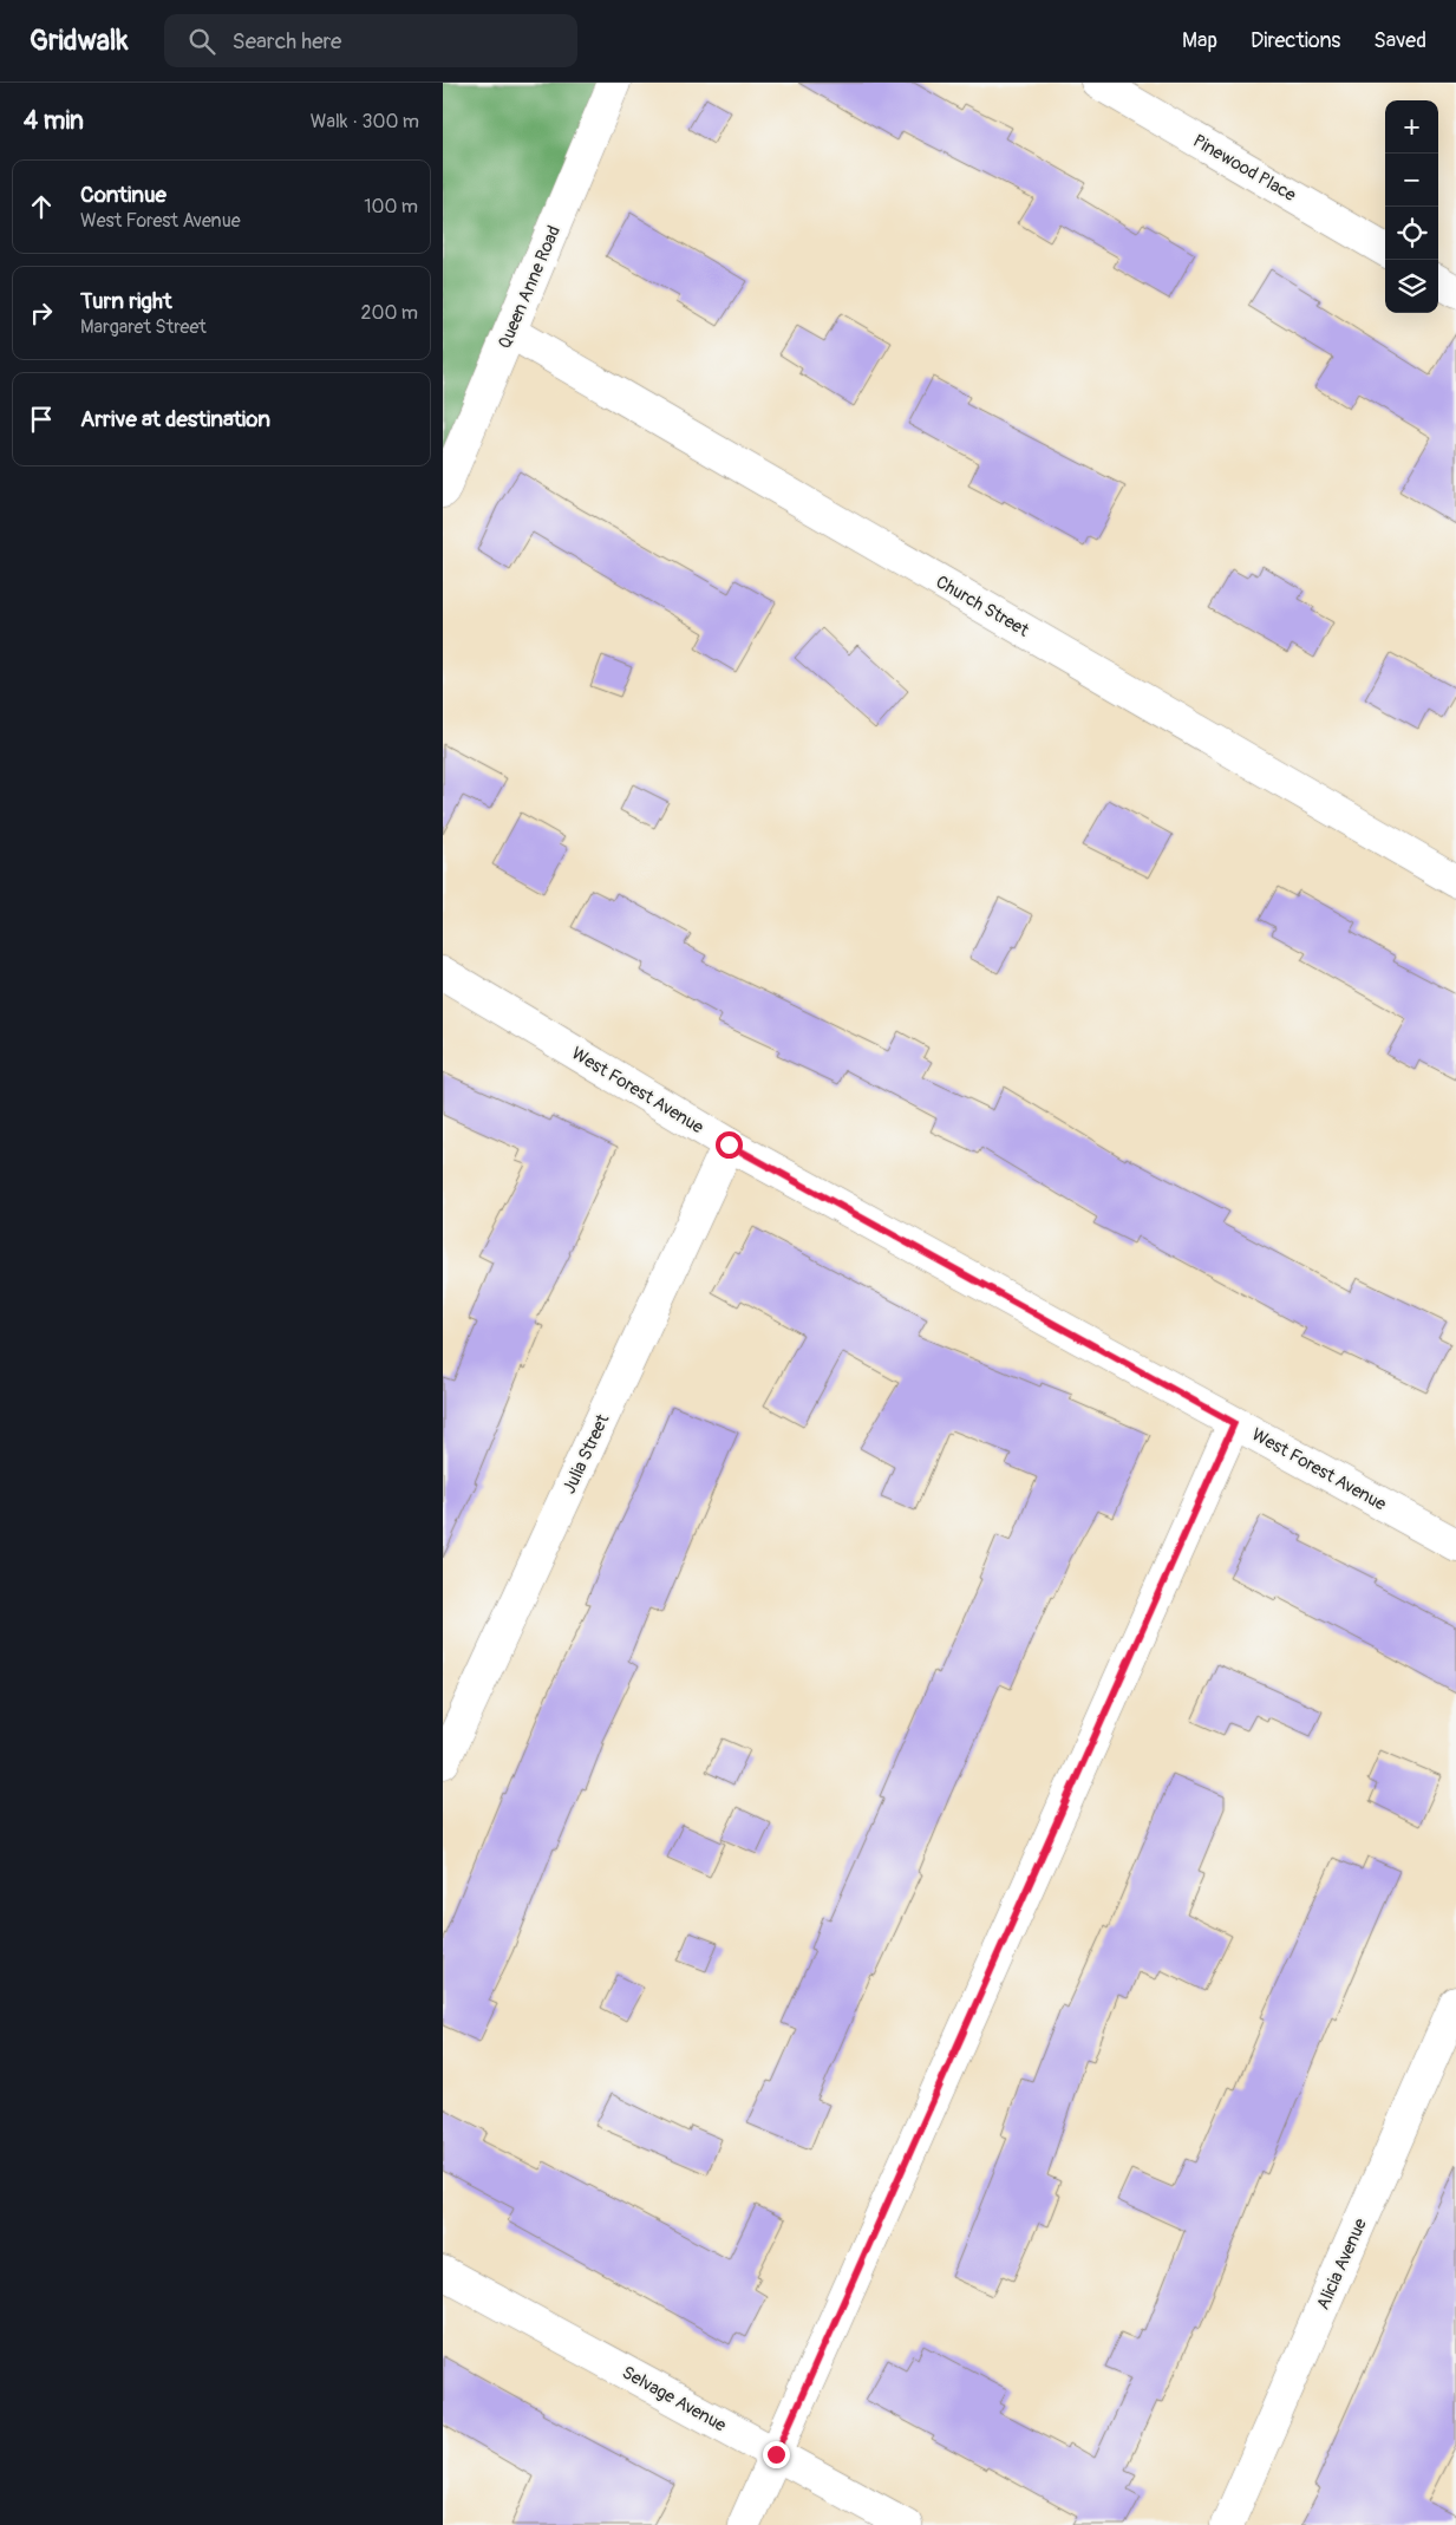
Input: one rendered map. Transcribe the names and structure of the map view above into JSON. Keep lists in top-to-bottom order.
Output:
{
  "streets": {
    "street": [
      "Pinewood Place",
      "Queen Anne Road",
      "Church Street",
      "West Forest Avenue",
      "Julia Street",
      "Alicia Avenue",
      "Selvage Avenue"
    ]
  },
  "crossings": [
    ["Queen Anne Road", "Church Street"],
    ["West Forest Avenue", "Julia Street"]
  ],
  "page": {
    "header": "Gridwalk",
    "search": "Search here",
    "nav": ["Map", "Directions", "Saved"],
    "heading": ["4 min", "Walk · 300 m"],
    "map_buttons": ["+", "−"],
    "list": [
      ["Continue", "West Forest Avenue", "100 m"],
      ["Turn right", "Margaret Street", "200 m"],
      "Arrive at destination"
    ]
  }
}
